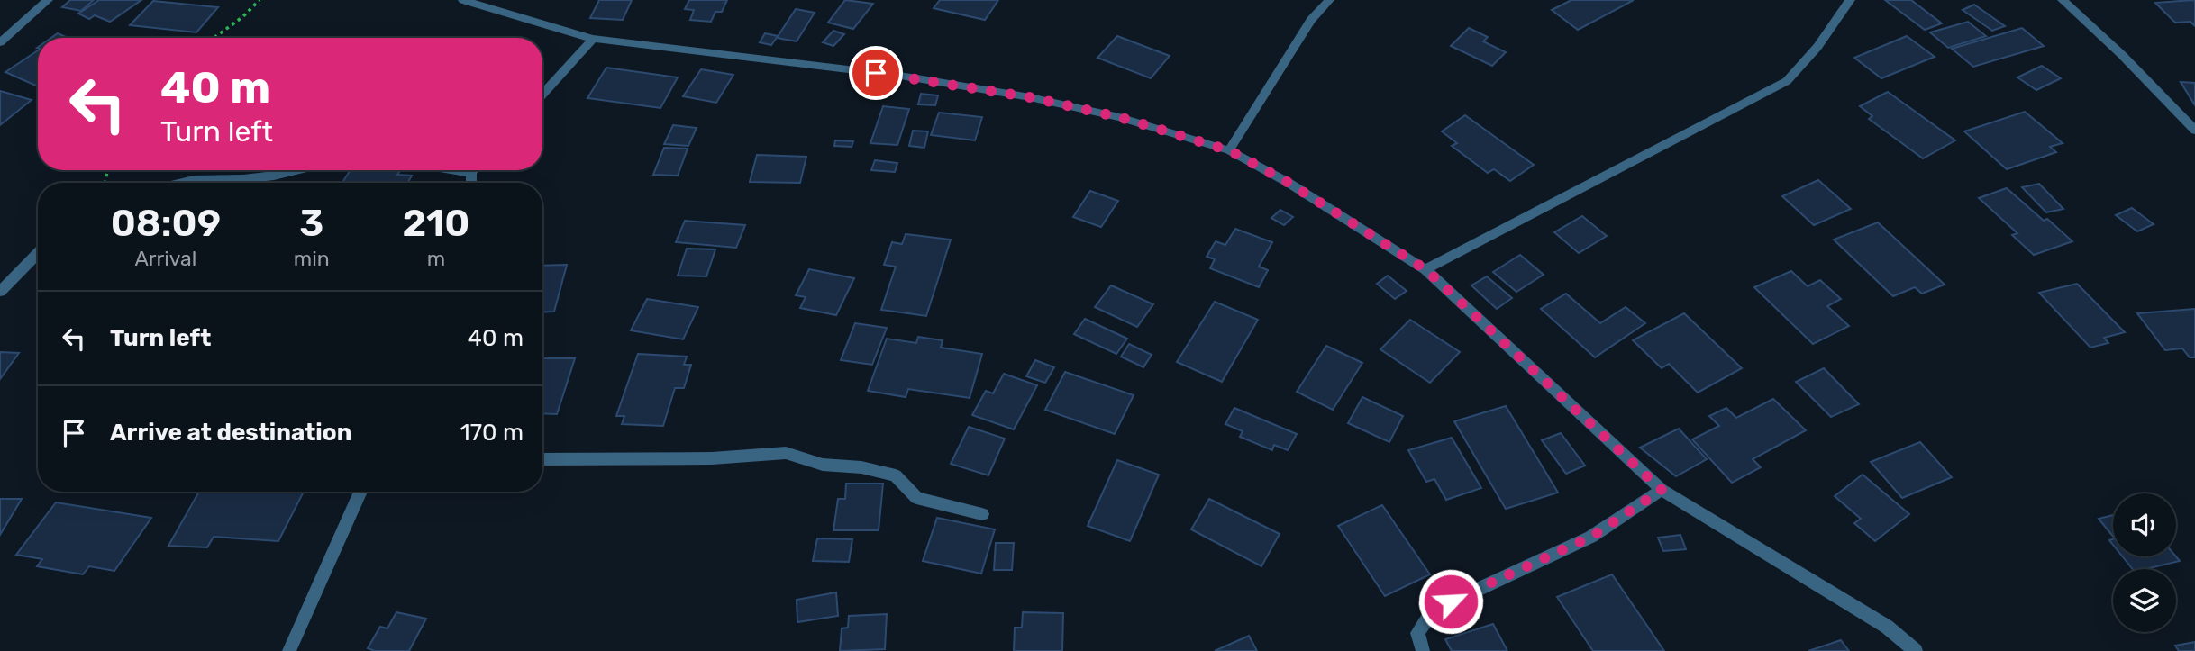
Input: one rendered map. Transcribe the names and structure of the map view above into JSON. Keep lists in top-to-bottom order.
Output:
{
  "page": {
    "turn": ["40 m", "Turn left"],
    "eta": [
      "08:09",
      "Arrival",
      "3",
      "min",
      "210",
      "m"
    ],
    "list": [
      {
        "name": "Turn left",
        "value": "40 m"
      },
      {
        "name": "Arrive at destination",
        "value": "170 m"
      }
    ]
  }
}
